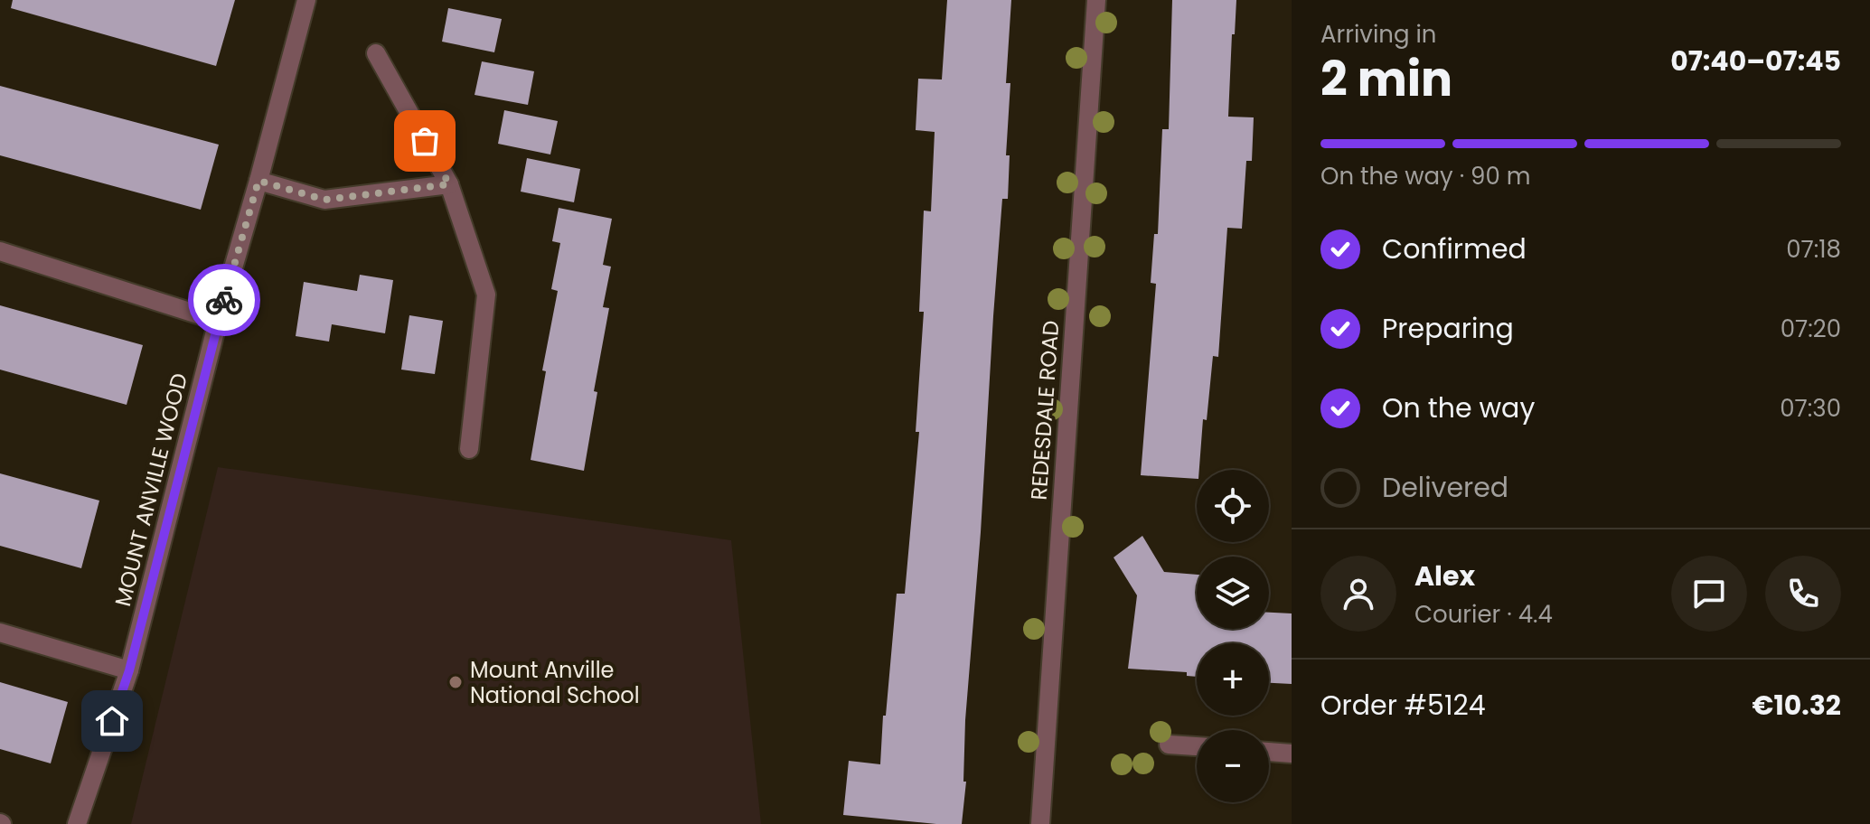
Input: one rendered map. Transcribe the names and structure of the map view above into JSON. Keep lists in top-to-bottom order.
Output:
{
  "streets": {
    "street": ["REDESDALE ROAD", "MOUNT ANVILLE WOOD"]
  },
  "places": ["Mount Anville National School"],
  "page": {
    "heading": ["2 min", "Arriving in", "07:40–07:45"],
    "panel": [
      "Alex",
      "Courier · 4.4",
      "Order #5124",
      "€10.32"
    ],
    "bar": "On the way · 90 m",
    "list": [
      ["Confirmed", "07:18"],
      ["Preparing", "07:20"],
      ["On the way", "07:30"],
      "Delivered"
    ],
    "map_buttons": ["+", "−"]
  }
}
